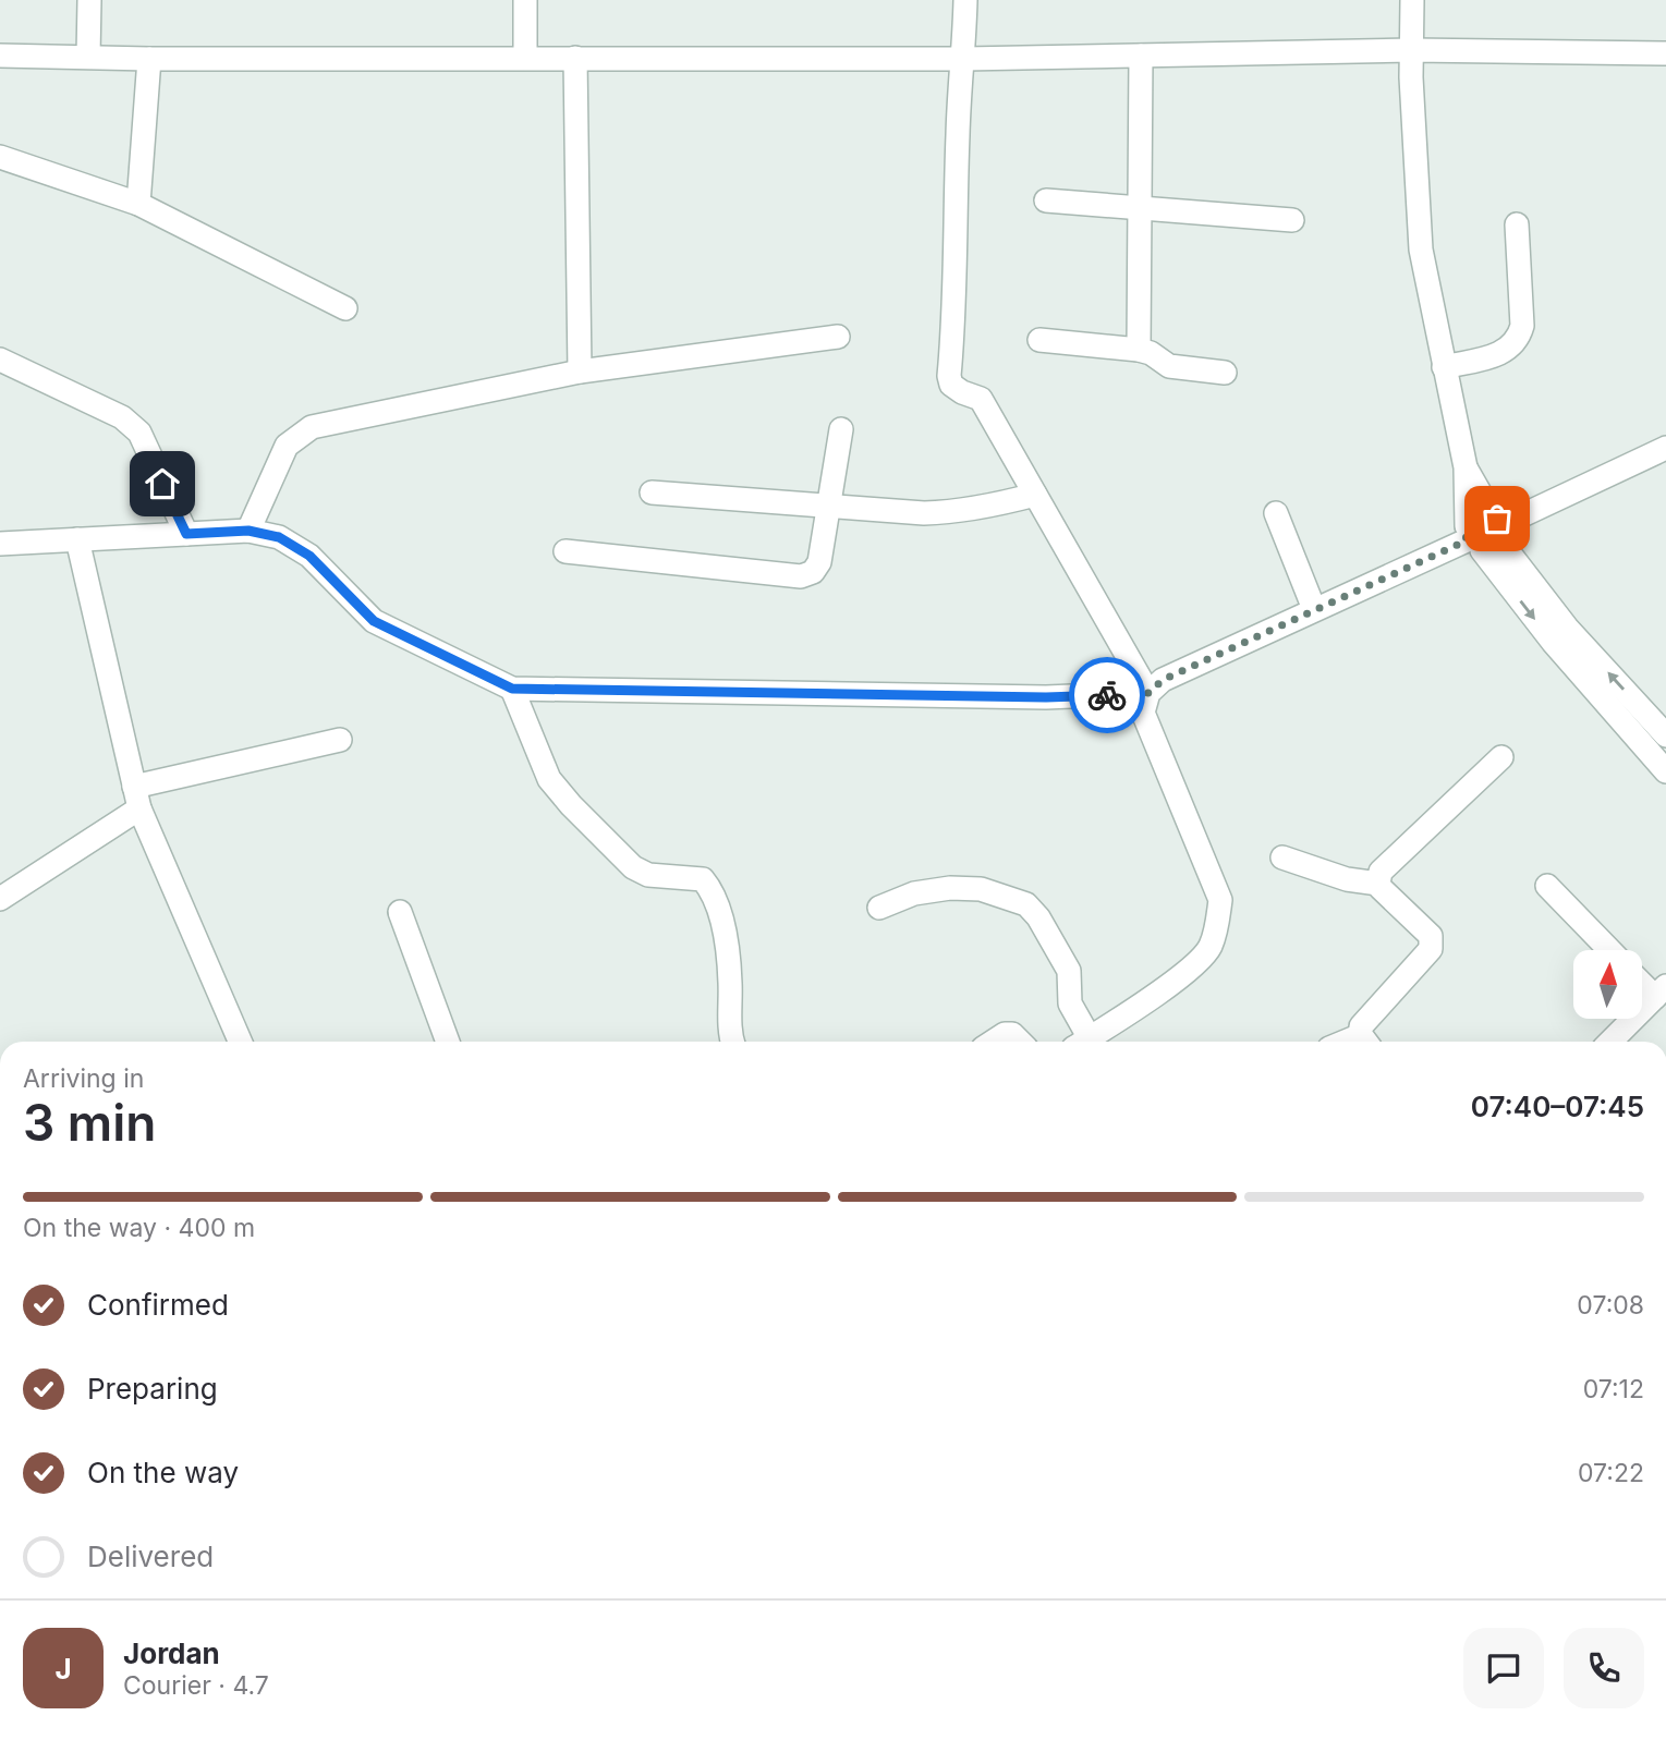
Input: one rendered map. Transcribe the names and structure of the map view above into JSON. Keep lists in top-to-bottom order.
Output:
{
  "north": "top",
  "page": {
    "heading": ["3 min", "Arriving in", "07:40–07:45"],
    "panel": ["Jordan", "Courier · 4.7"],
    "bar": "On the way · 400 m",
    "list": [
      ["Confirmed", "07:08"],
      ["Preparing", "07:12"],
      ["On the way", "07:22"],
      "Delivered"
    ],
    "round": "J"
  }
}
